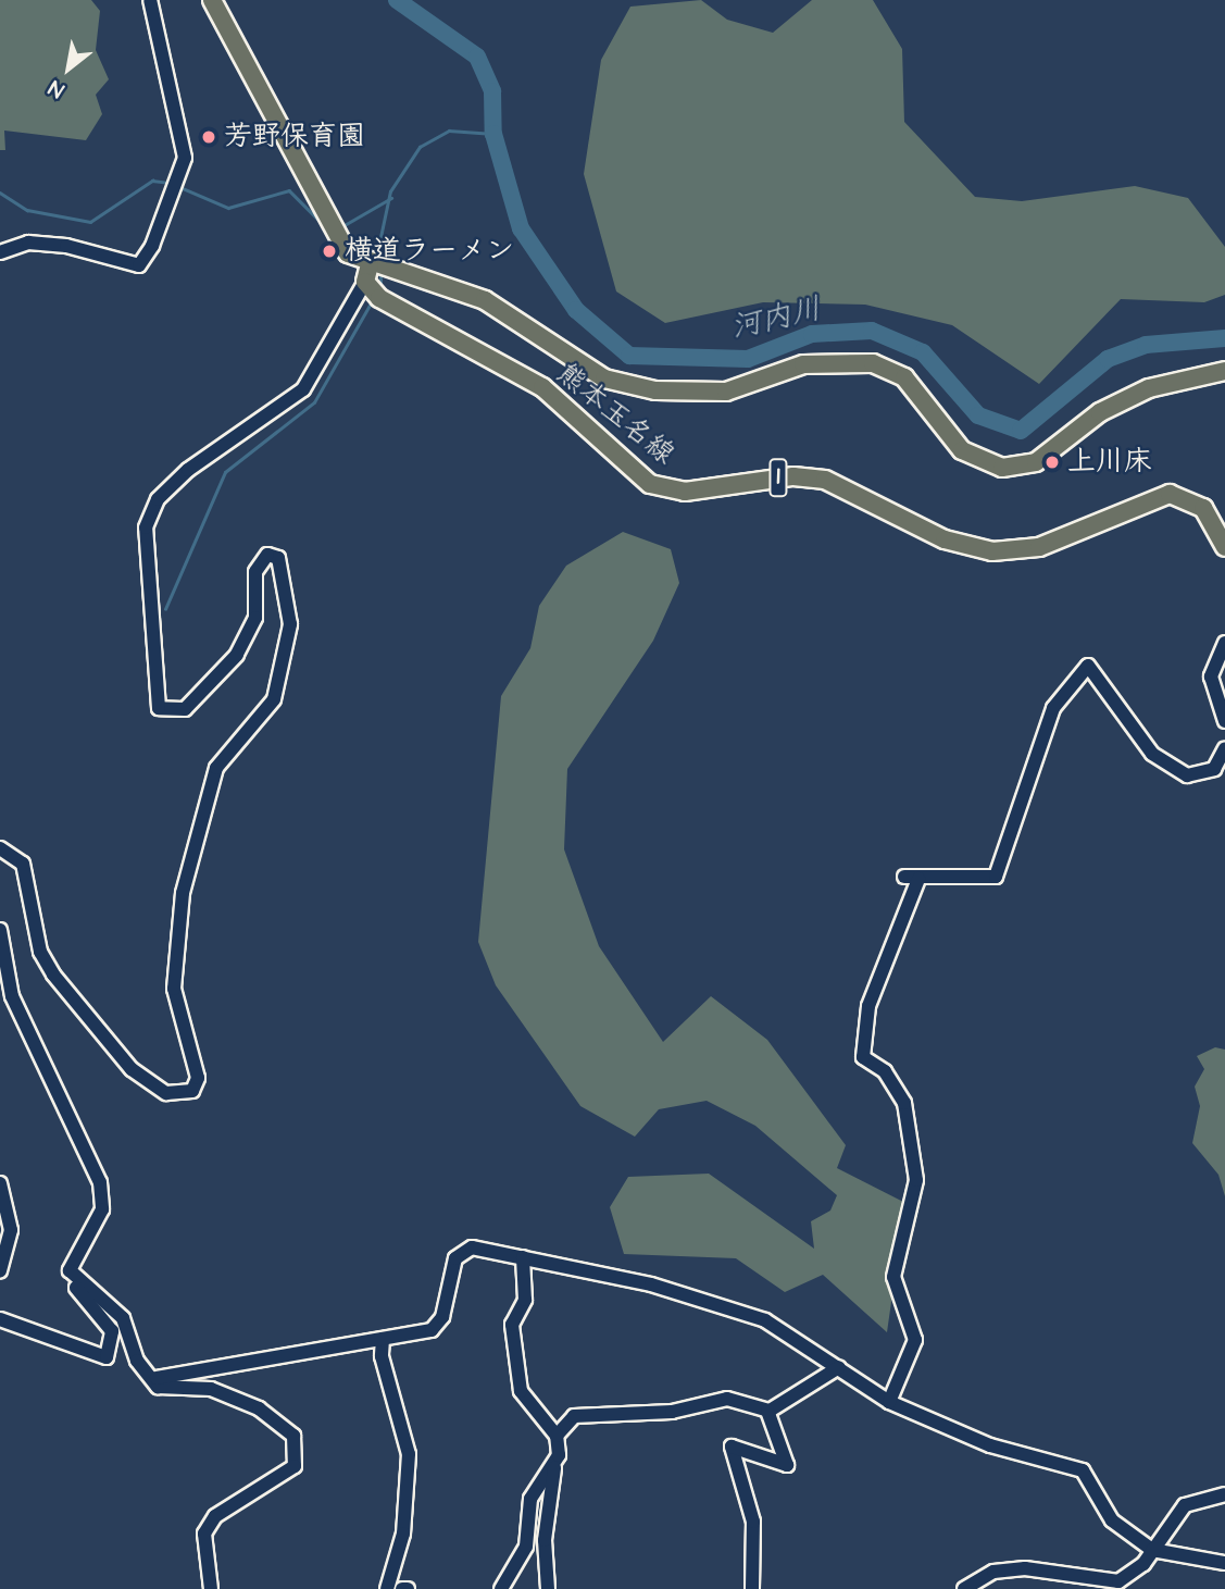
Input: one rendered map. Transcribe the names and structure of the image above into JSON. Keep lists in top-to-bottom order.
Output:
{
  "streets": {
    "main road": ["熊本玉名線", "1"]
  },
  "water": ["河内川"],
  "places": ["芳野保育園", "横道ラーメン", "上川床"],
  "north": "bottom left"
}
